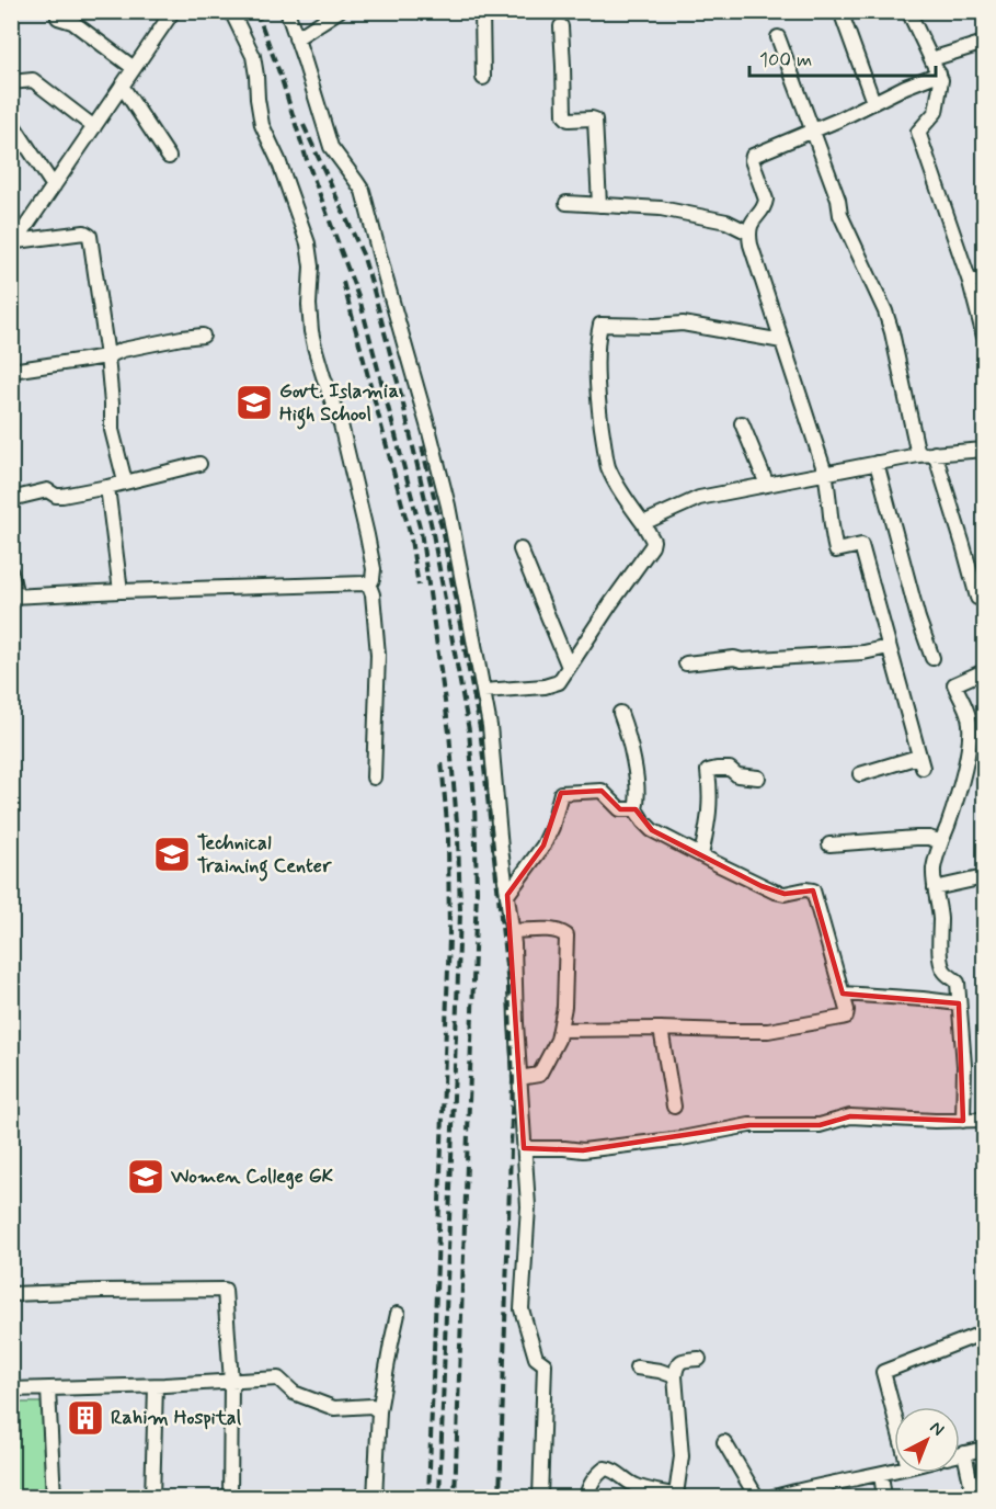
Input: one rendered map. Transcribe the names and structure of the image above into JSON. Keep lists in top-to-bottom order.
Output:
{
  "places": {
    "school or university": ["Govt. Islamia High School", "Technical Training Center", "Women College GK"],
    "building": ["Rahim Hospital"]
  },
  "scale_bar": "100 m",
  "north": "top right"
}
